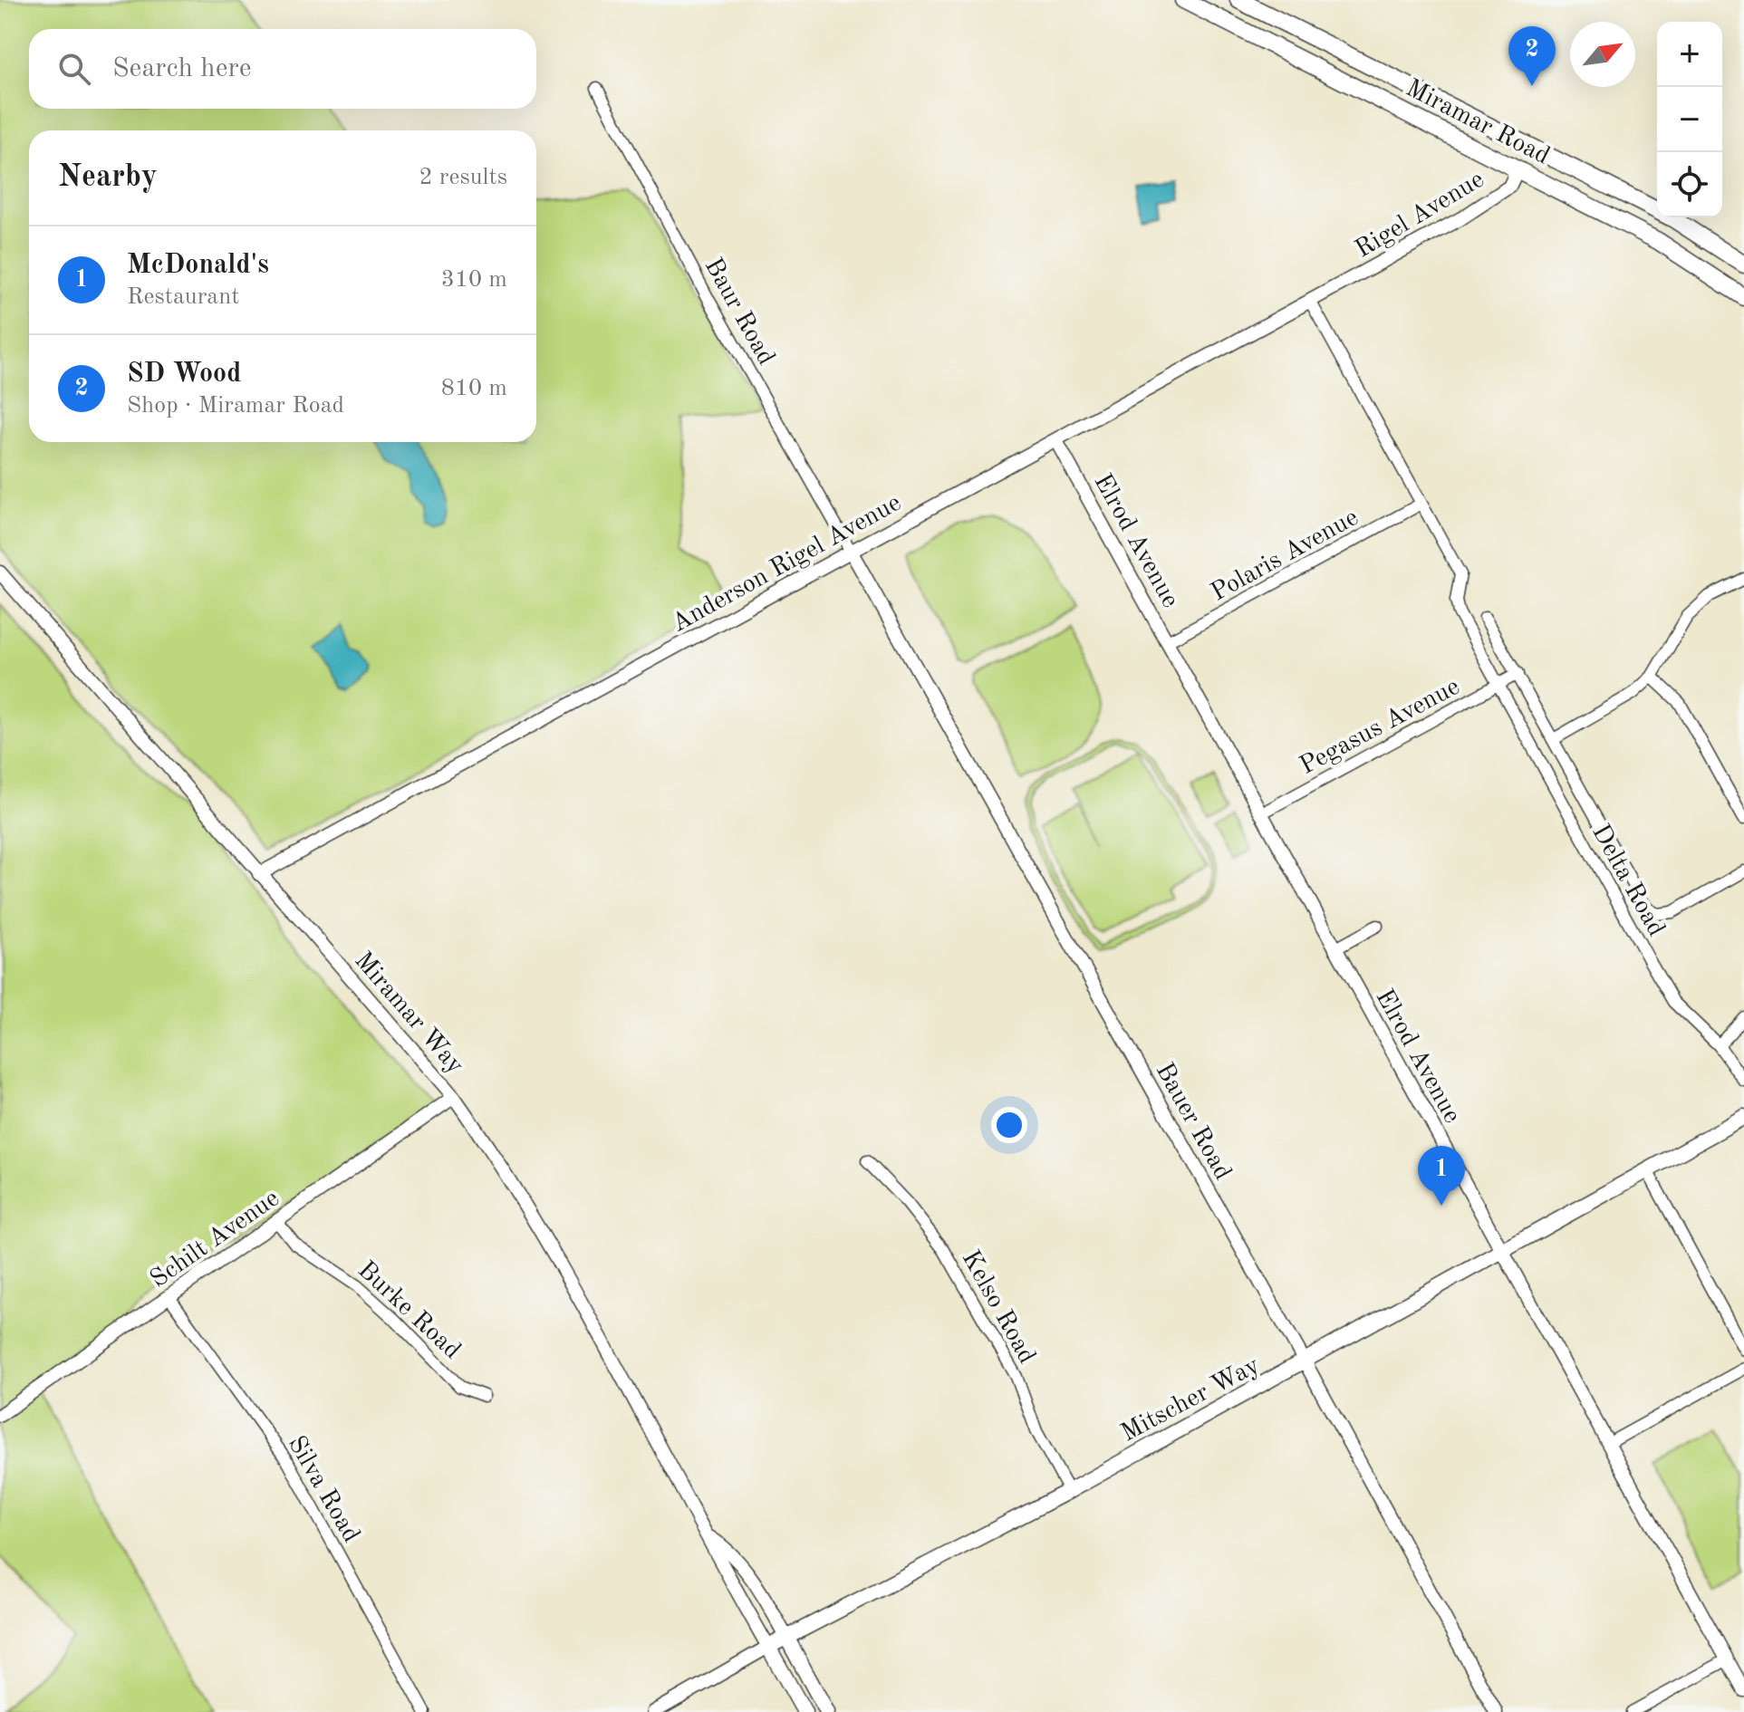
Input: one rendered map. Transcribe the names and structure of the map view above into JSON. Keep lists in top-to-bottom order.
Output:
{
  "streets": {
    "main road": ["Miramar Road", "Miramar Way", "Mitscher Way"],
    "street": [
      "Rigel Avenue",
      "Baur Road",
      "Elrod Avenue",
      "Polaris Avenue",
      "Anderson Rigel Avenue",
      "Pegasus Avenue",
      "Delta Road",
      "Bauer Road",
      "Schilt Avenue",
      "Kelso Road",
      "Burke Road",
      "Silva Road"
    ]
  },
  "crossings": [
    ["Miramar Road", "Rigel Avenue"],
    ["Rigel Avenue", "Anderson Rigel Avenue"],
    ["Baur Road", "Anderson Rigel Avenue"],
    ["Baur Road", "Bauer Road"],
    ["Elrod Avenue", "Polaris Avenue"],
    ["Elrod Avenue", "Anderson Rigel Avenue"],
    ["Elrod Avenue", "Pegasus Avenue"],
    ["Elrod Avenue", "Mitscher Way"],
    ["Polaris Avenue", "Delta Road"],
    ["Anderson Rigel Avenue", "Miramar Way"],
    ["Anderson Rigel Avenue", "Bauer Road"],
    ["Pegasus Avenue", "Delta Road"],
    ["Miramar Way", "Schilt Avenue"],
    ["Miramar Way", "Mitscher Way"],
    ["Bauer Road", "Mitscher Way"],
    ["Schilt Avenue", "Burke Road"],
    ["Schilt Avenue", "Silva Road"],
    ["Kelso Road", "Mitscher Way"]
  ],
  "north": "top right",
  "page": {
    "map_buttons": ["+", "−"],
    "pins": ["2", "1"],
    "search": "Search here",
    "heading": ["Nearby", "2 results"],
    "list": [
      {
        "mark": "1",
        "name": "McDonald's",
        "note": "Restaurant",
        "value": "310 m"
      },
      {
        "mark": "2",
        "name": "SD Wood",
        "note": "Shop · Miramar Road",
        "value": "810 m"
      }
    ]
  }
}
